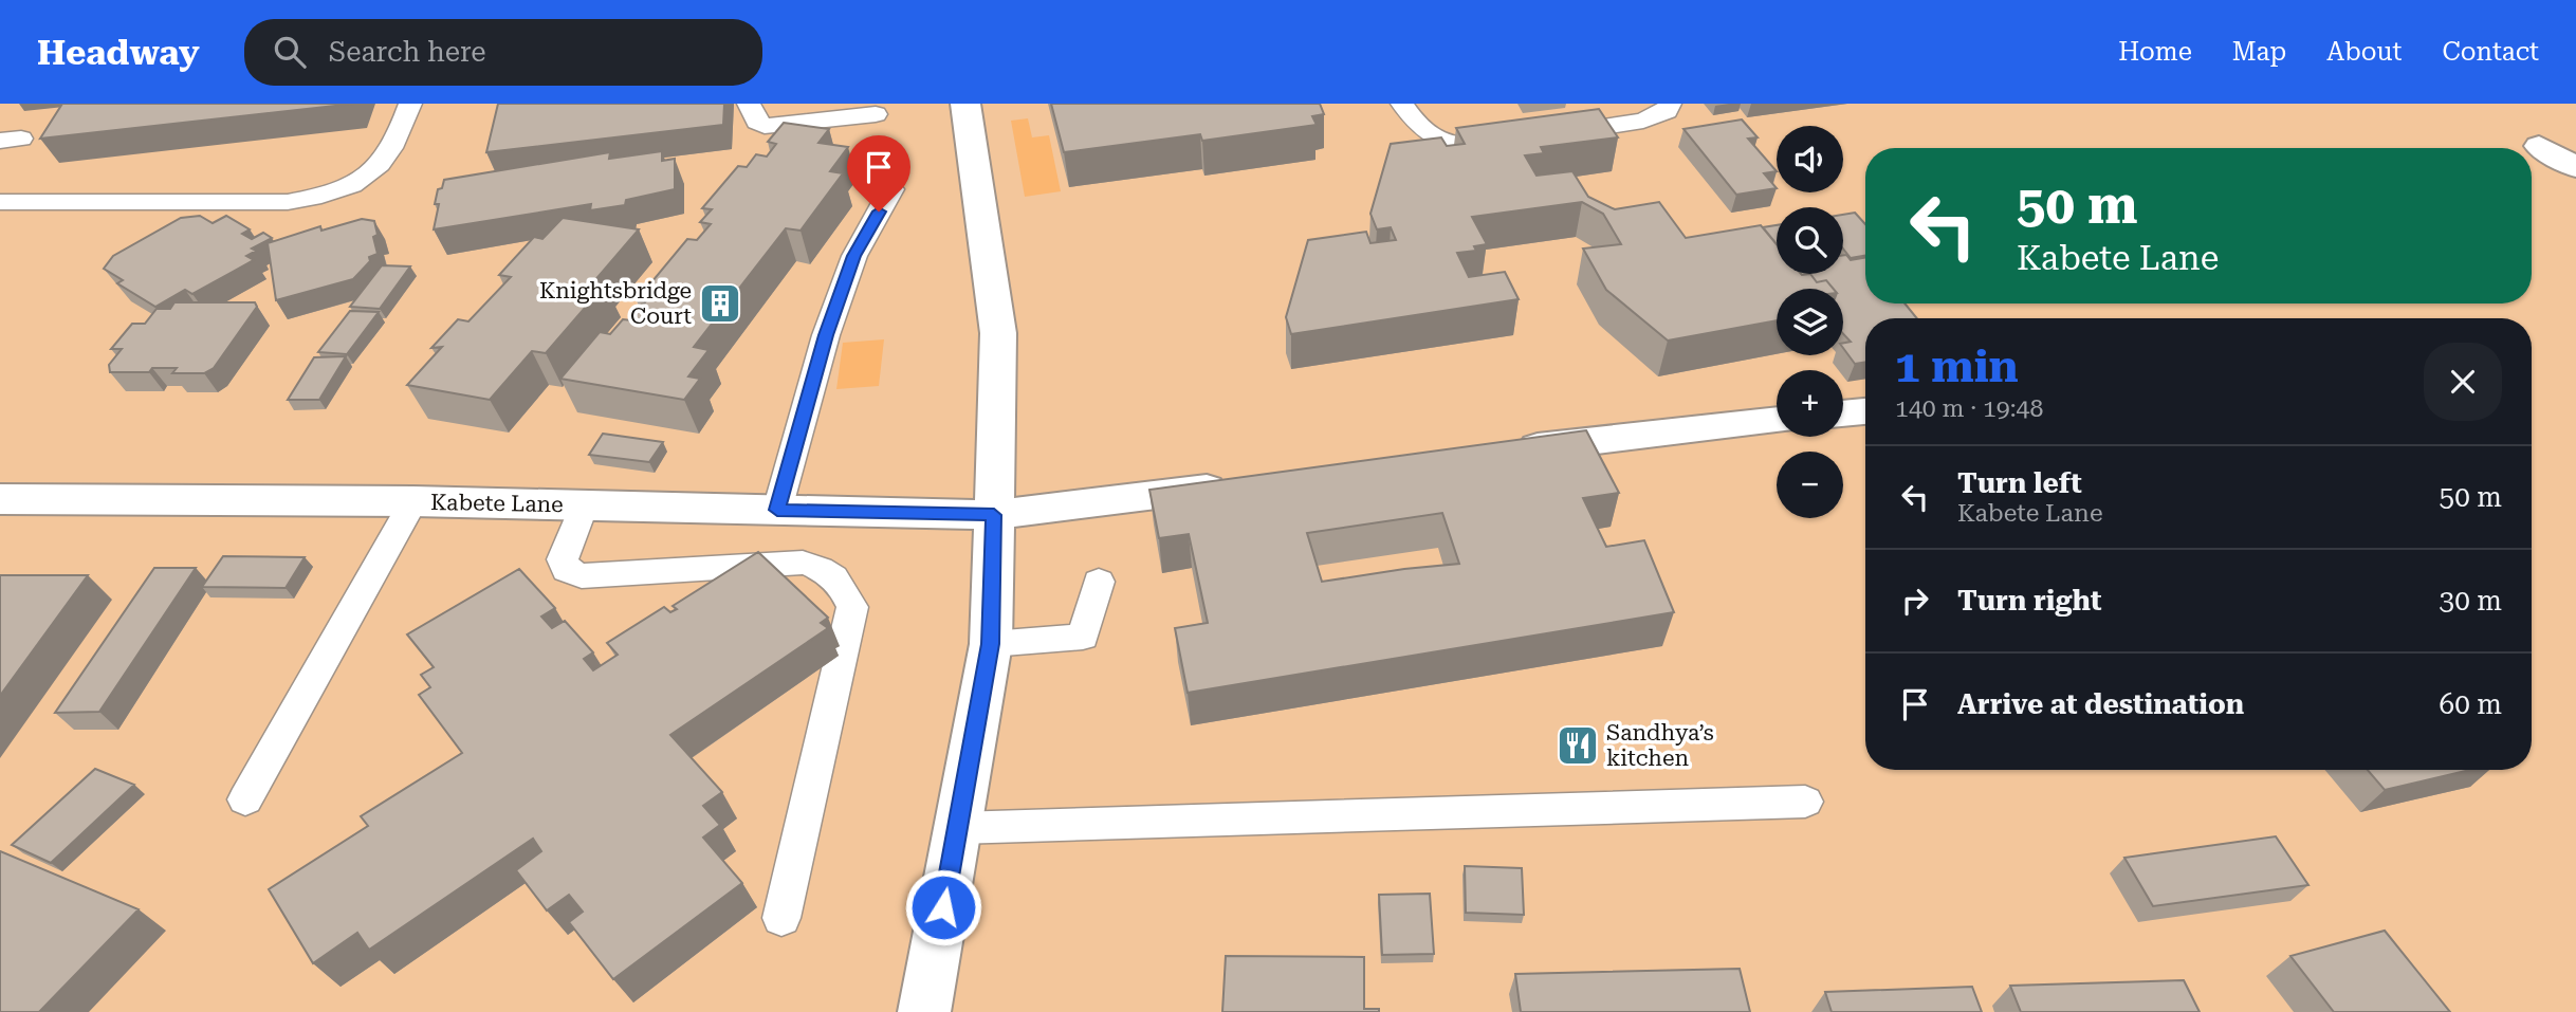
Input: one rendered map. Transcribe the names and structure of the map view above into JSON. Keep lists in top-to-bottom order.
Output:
{
  "streets": {
    "street": ["Kabete Lane"]
  },
  "places": {
    "building": ["Knightsbridge Court"],
    "restaurant": ["Sandhya’s kitchen"]
  },
  "page": {
    "header": "Headway",
    "search": "Search here",
    "nav": [
      "Home",
      "Map",
      "About",
      "Contact"
    ],
    "map_buttons": ["+", "−"],
    "turn": ["50 m", "Kabete Lane"],
    "heading": ["1 min", "140 m · 19:48"],
    "list": [
      {
        "name": "Turn left",
        "note": "Kabete Lane",
        "value": "50 m"
      },
      {
        "name": "Turn right",
        "value": "30 m"
      },
      {
        "name": "Arrive at destination",
        "value": "60 m"
      }
    ]
  }
}
